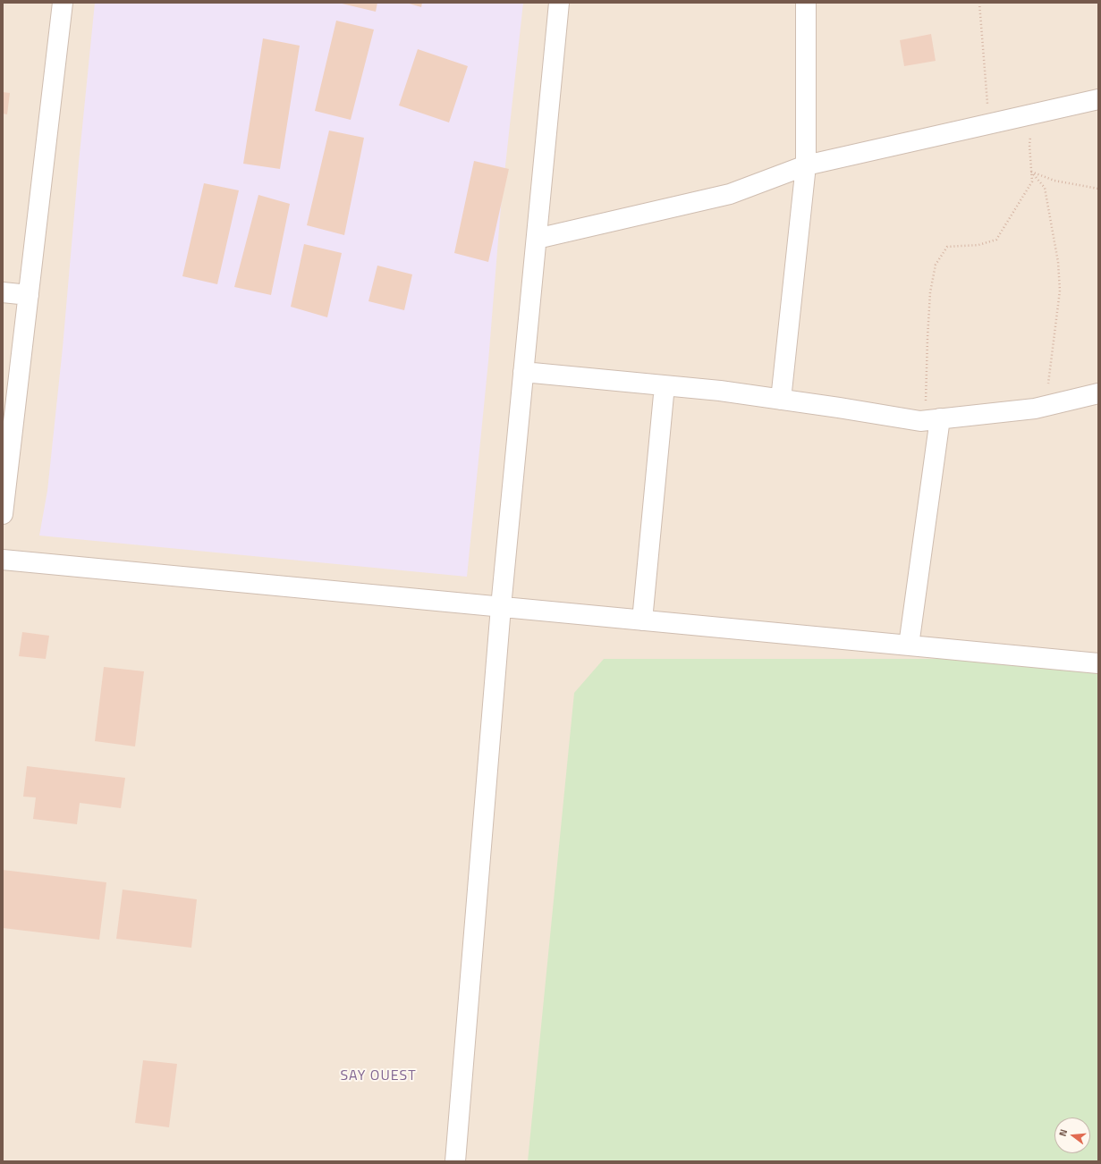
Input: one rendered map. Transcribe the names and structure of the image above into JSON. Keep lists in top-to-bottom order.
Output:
{
  "districts": ["SAY OUEST"],
  "north": "left"
}
